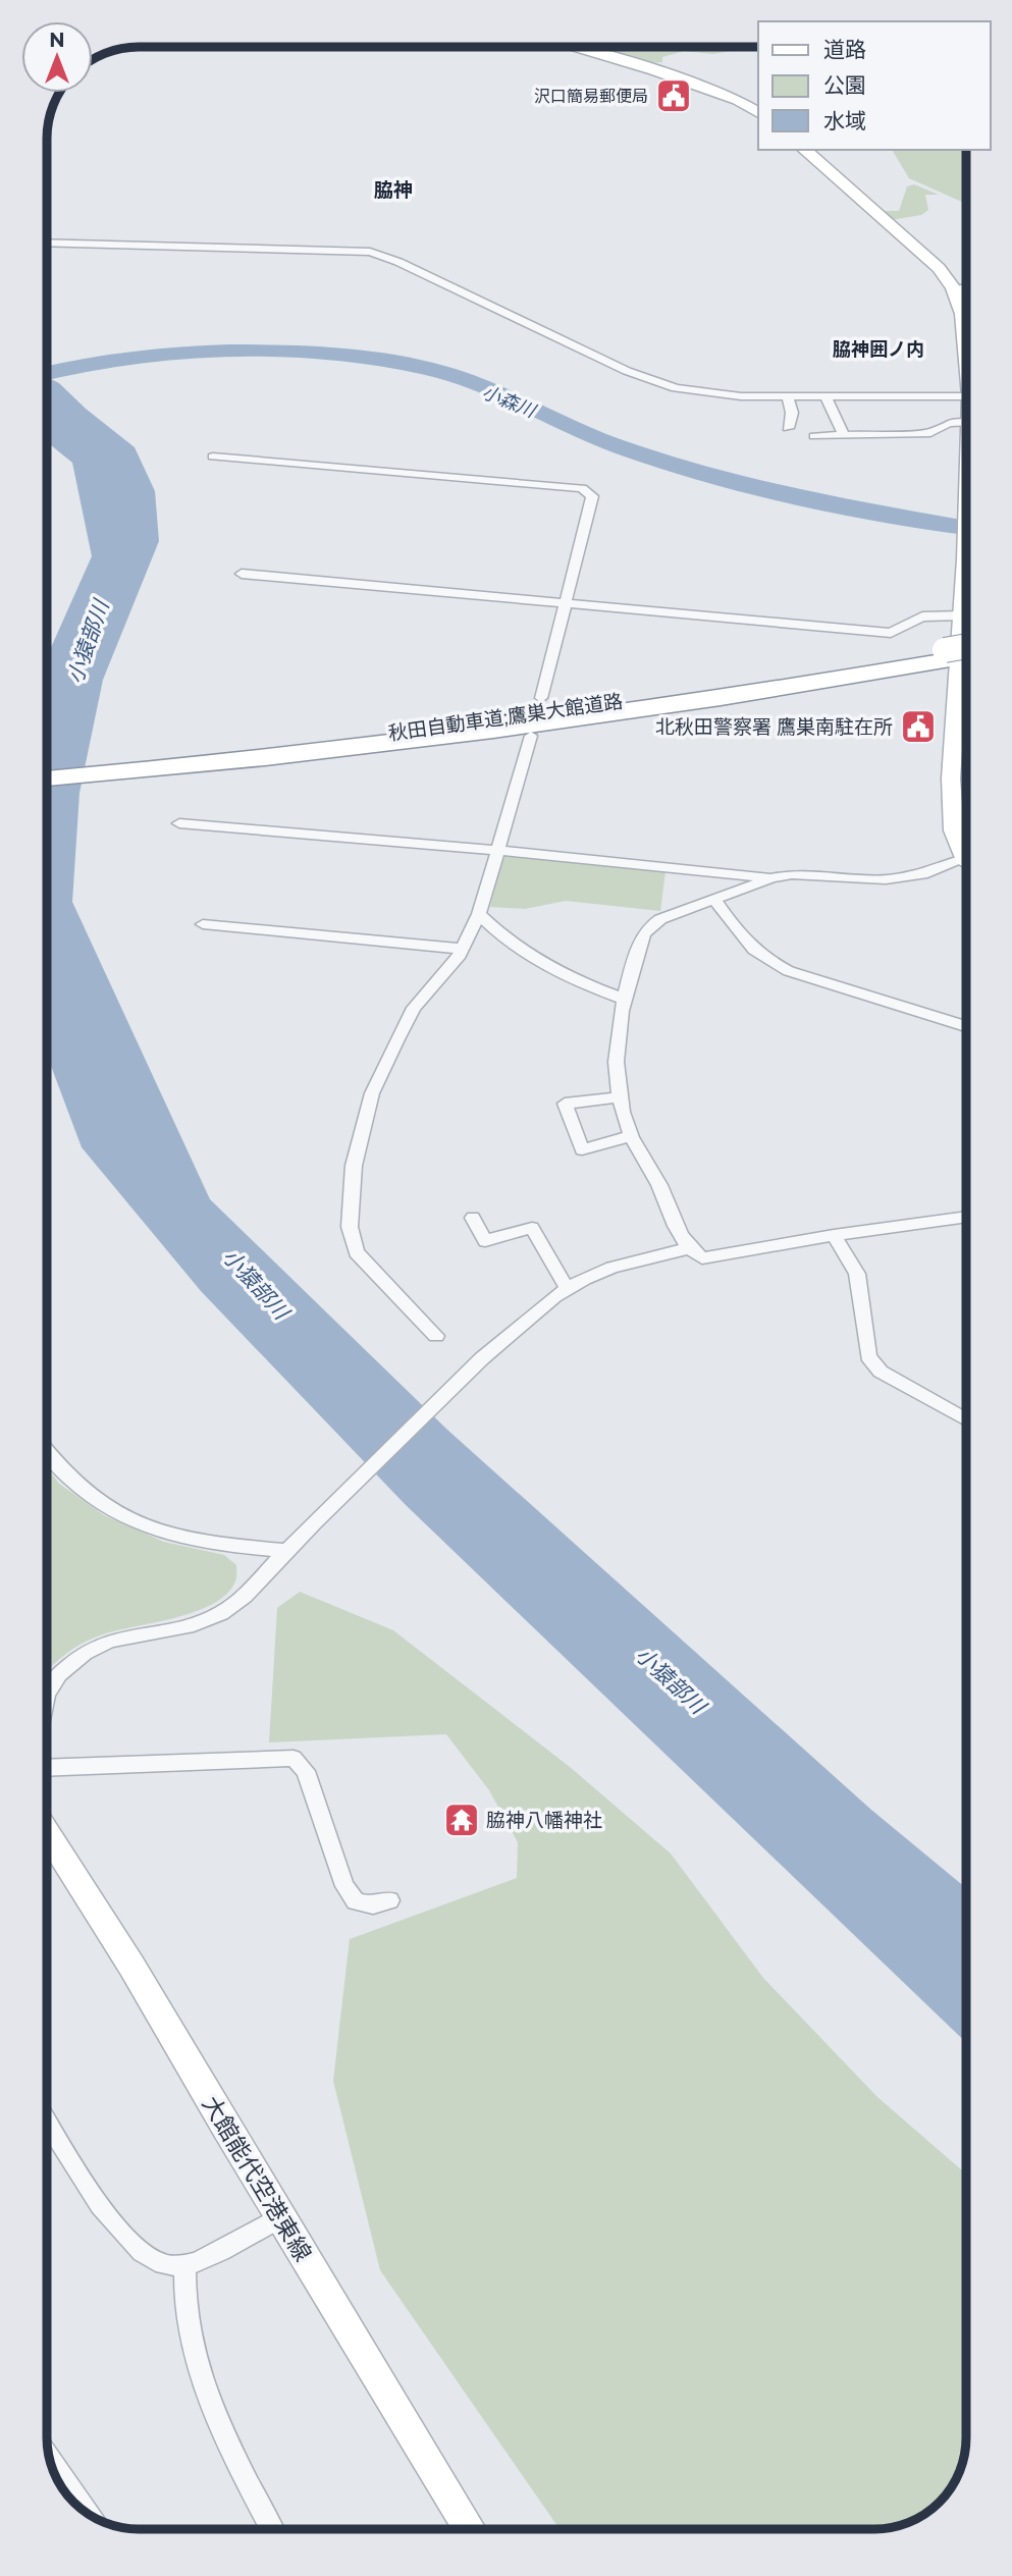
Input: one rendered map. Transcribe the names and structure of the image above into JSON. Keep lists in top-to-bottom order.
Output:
{
  "streets": {
    "highway": ["秋田自動車道;鷹巣大館道路"],
    "street": ["大館能代空港東線"]
  },
  "districts": ["脇神", "脇神囲ノ内"],
  "water": ["小森川", "小猿部川"],
  "places": {
    "public building": ["沢口簡易郵便局", "北秋田警察署 鷹巣南駐在所"],
    "temple": ["脇神八幡神社"]
  },
  "legend": ["道路", "公園", "水域"],
  "north": "top"
}
